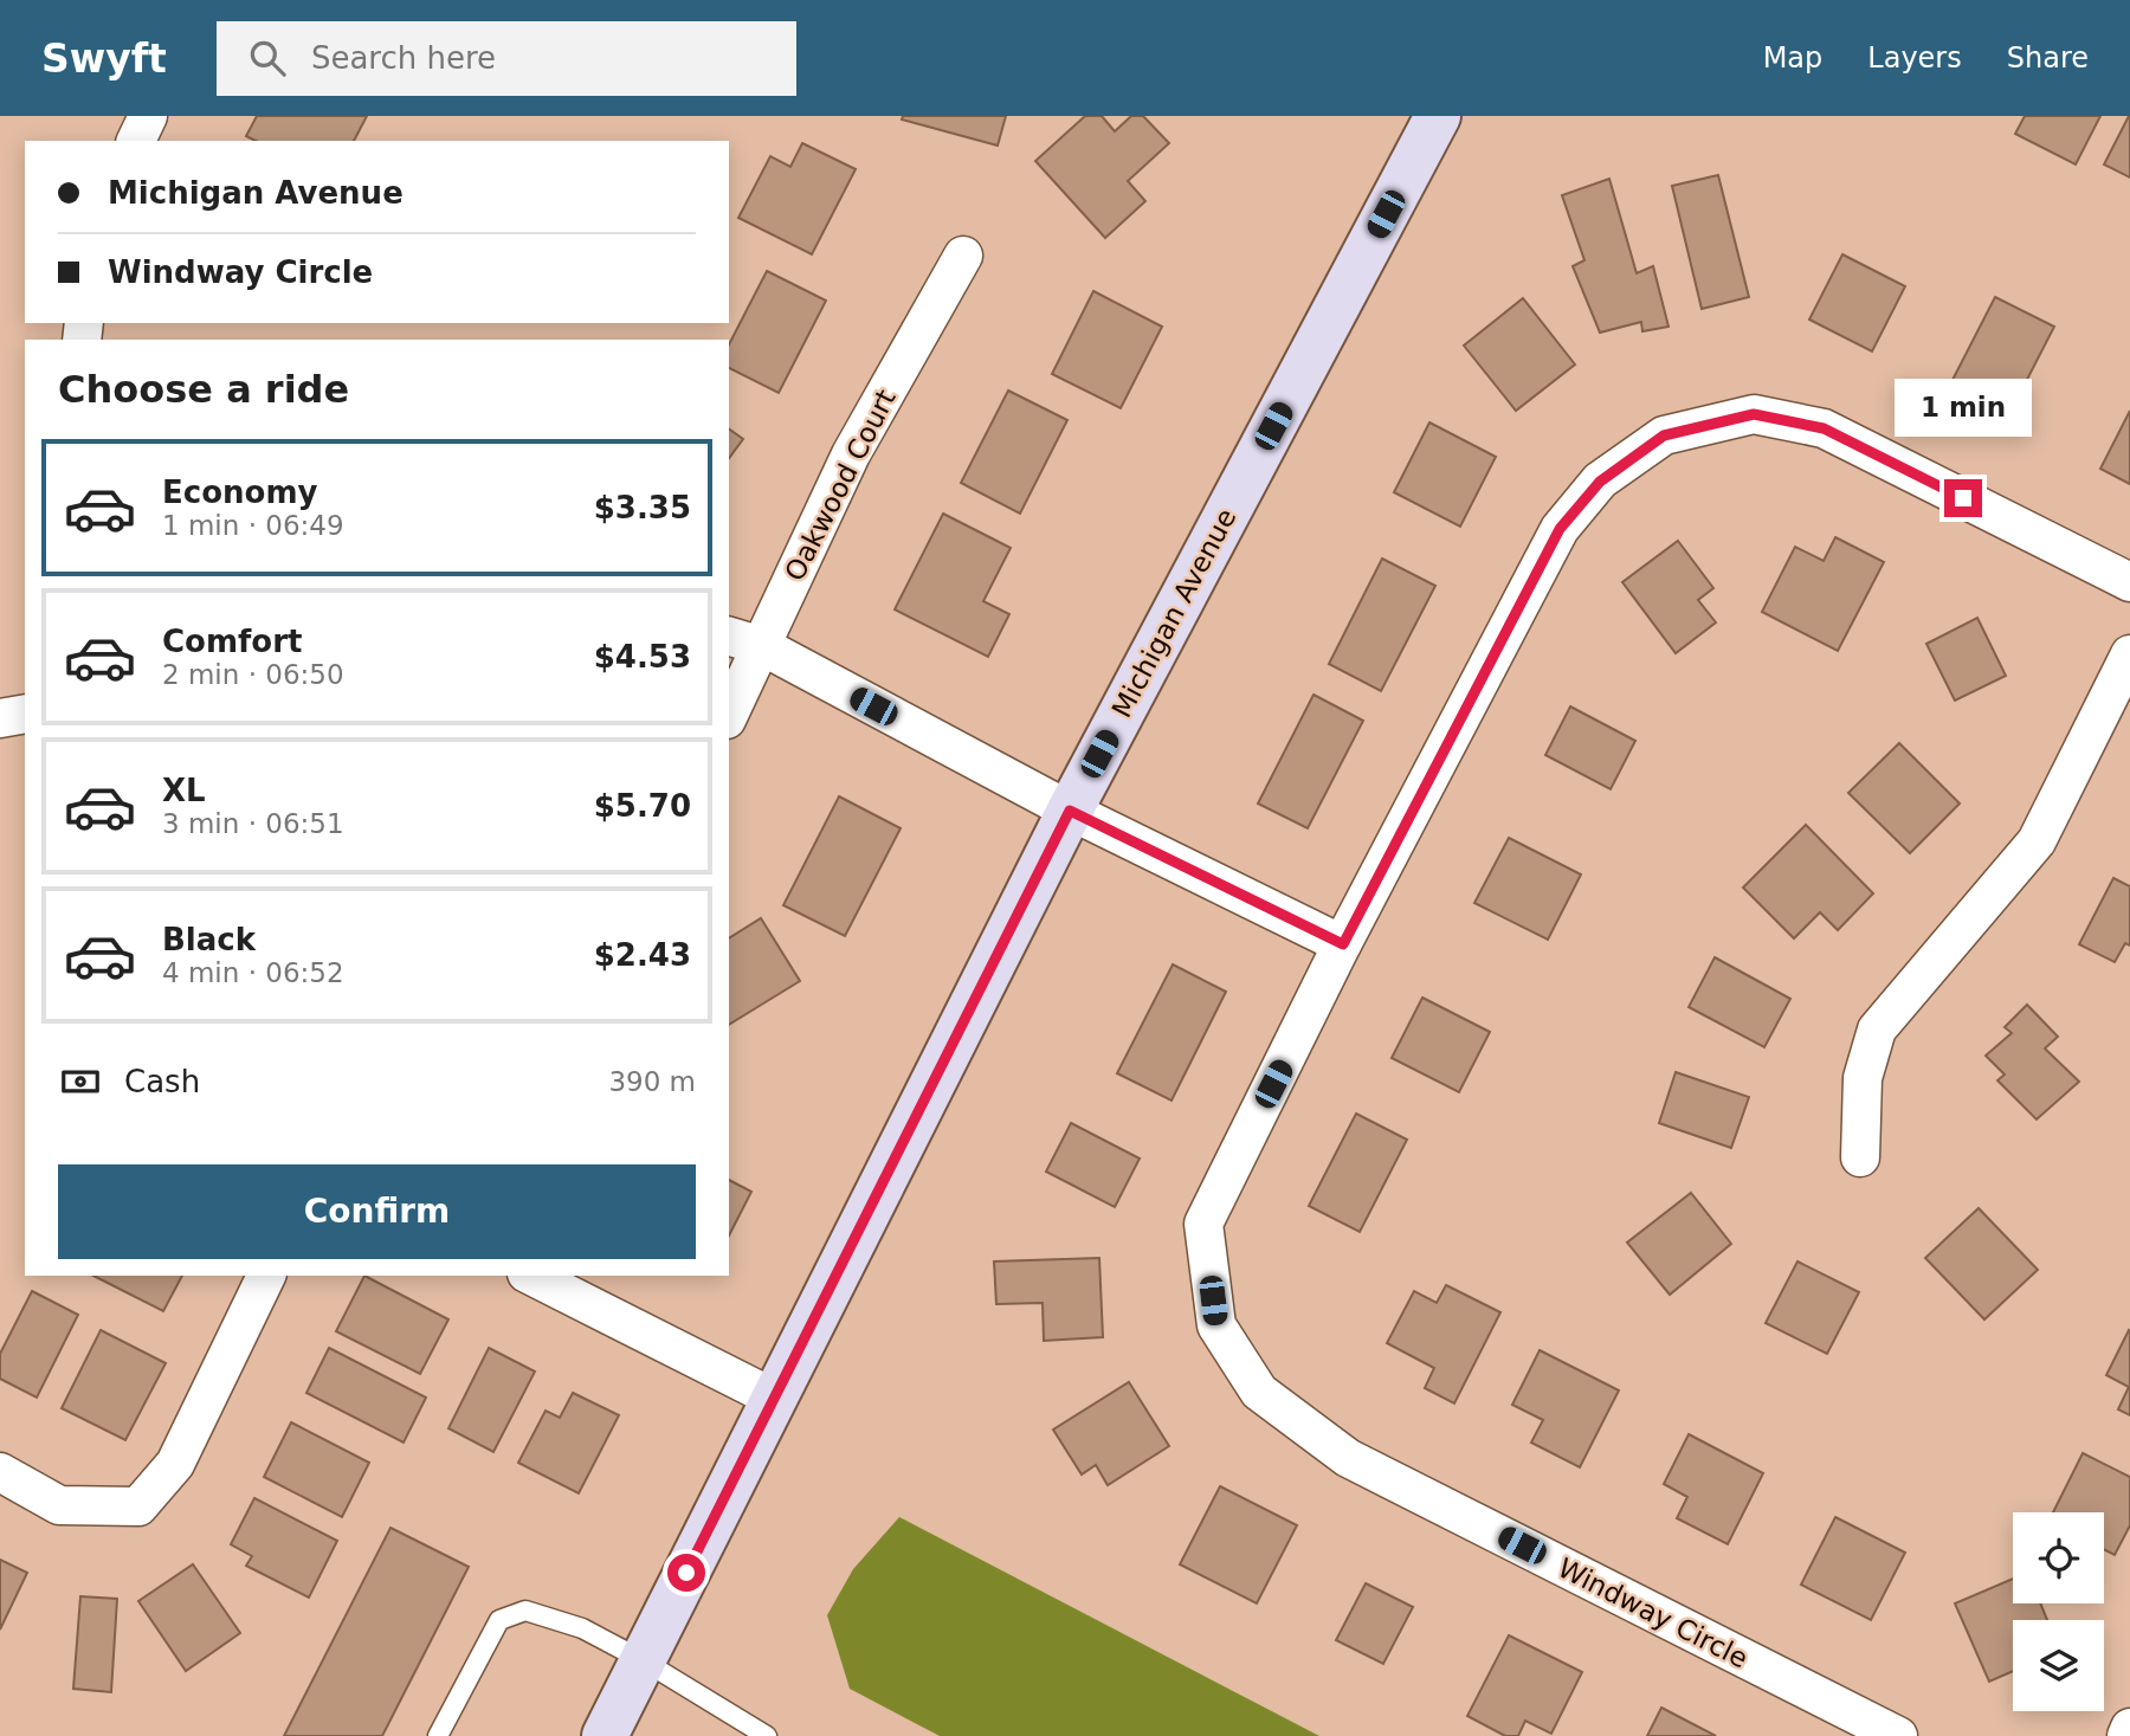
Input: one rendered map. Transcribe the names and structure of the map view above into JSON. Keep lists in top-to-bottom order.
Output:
{
  "streets": {
    "main road": ["Michigan Avenue"],
    "street": ["Oakwood Court", "Windway Circle"]
  },
  "page": {
    "header": "Swyft",
    "search": "Search here",
    "nav": ["Map", "Layers", "Share"],
    "banner": ["Michigan Avenue", "Windway Circle"],
    "heading": "Choose a ride",
    "bubble": "1 min",
    "list": [
      {
        "name": "Economy",
        "note": "1 min · 06:49",
        "value": "$3.35"
      },
      {
        "name": "Comfort",
        "note": "2 min · 06:50",
        "value": "$4.53"
      },
      {
        "name": "XL",
        "note": "3 min · 06:51",
        "value": "$5.70"
      },
      {
        "name": "Black",
        "note": "4 min · 06:52",
        "value": "$2.43"
      }
    ],
    "pay": ["Cash", "390 m"],
    "buttons": "Confirm"
  }
}
